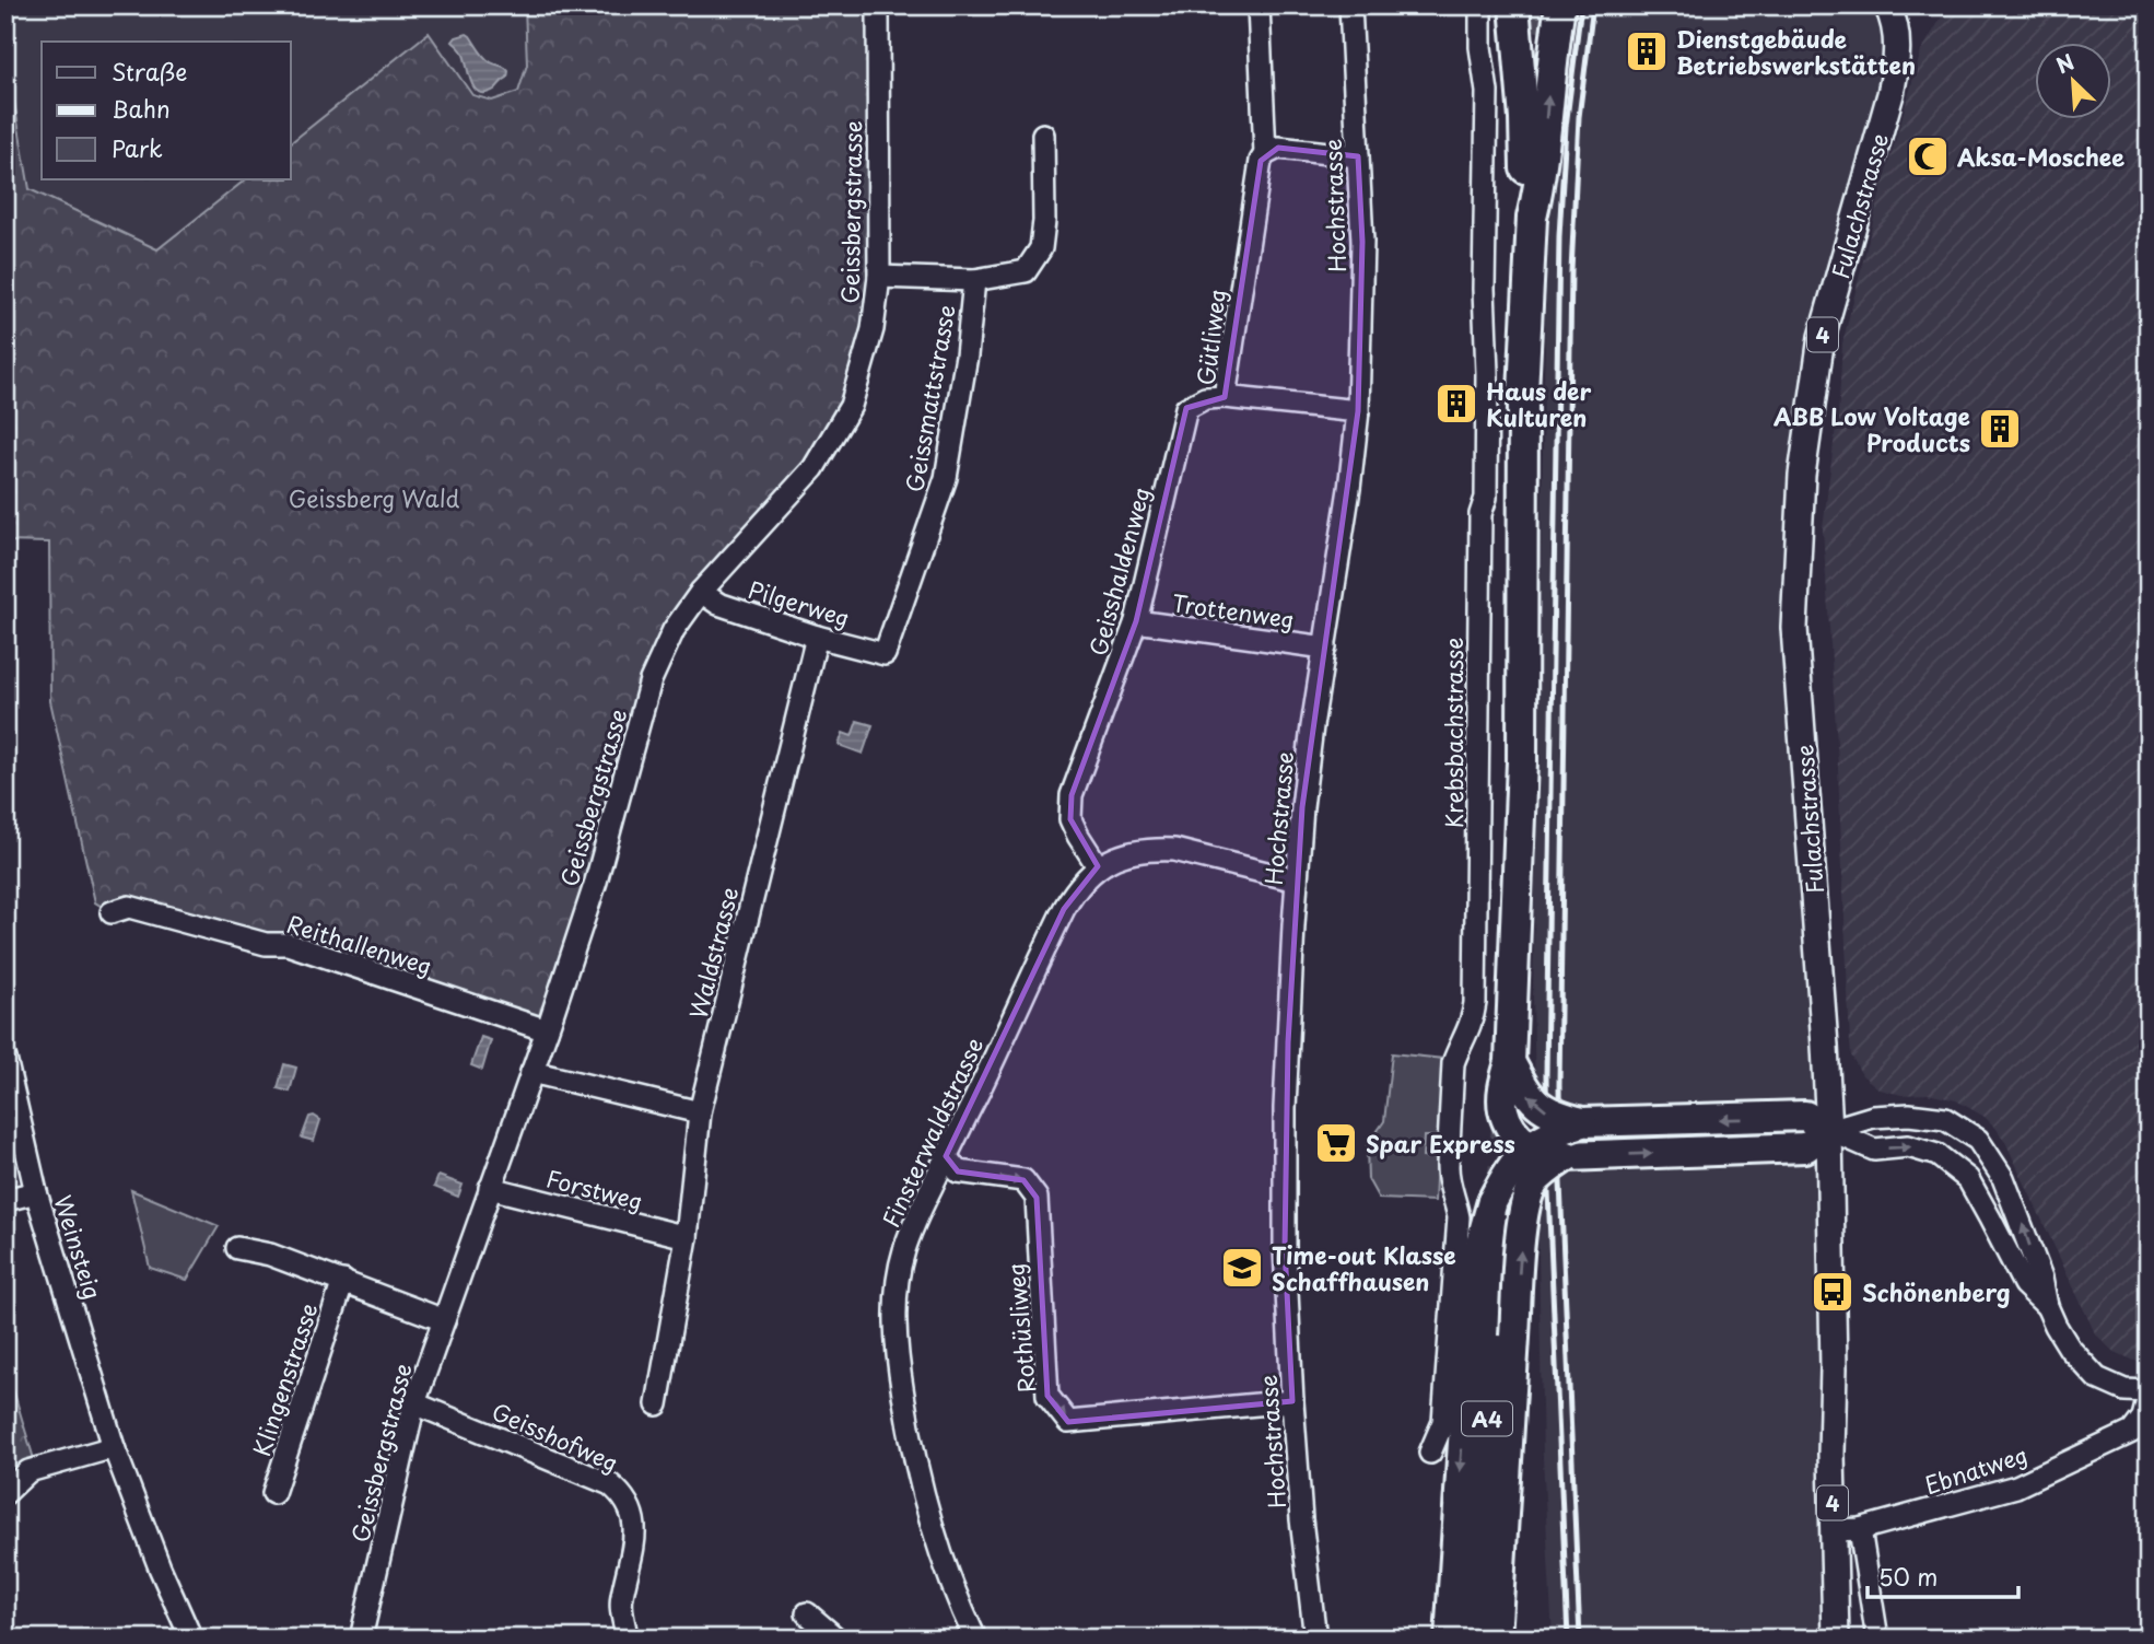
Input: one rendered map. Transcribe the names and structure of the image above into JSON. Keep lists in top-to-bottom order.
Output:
{
  "streets": {
    "highway": ["A4"],
    "main road": ["Fulachstrasse", "4"],
    "street": [
      "Hochstrasse",
      "Geissbergstrasse",
      "Gütliweg",
      "Geissmattstrasse",
      "Geisshaldenweg",
      "Pilgerweg",
      "Trottenweg",
      "Krebsbachstrasse",
      "Reithallenweg",
      "Waldstrasse",
      "Finsterwaldstrasse",
      "Forstweg",
      "Weinsteig",
      "Rothüsliweg",
      "Klingenstrasse",
      "Geisshofweg",
      "Ebnatweg"
    ]
  },
  "crossings": [
    ["Hochstrasse", "Gütliweg"],
    ["Hochstrasse", "Trottenweg"],
    ["Hochstrasse", "Finsterwaldstrasse"],
    ["Hochstrasse", "Rothüsliweg"],
    ["Fulachstrasse", "Ebnatweg"],
    ["Geissbergstrasse", "Pilgerweg"],
    ["Geissbergstrasse", "Reithallenweg"],
    ["Geissbergstrasse", "Forstweg"],
    ["Geissbergstrasse", "Klingenstrasse"],
    ["Geissbergstrasse", "Geisshofweg"],
    ["Gütliweg", "Geisshaldenweg"],
    ["Geissmattstrasse", "Pilgerweg"],
    ["Geisshaldenweg", "Trottenweg"],
    ["Geisshaldenweg", "Finsterwaldstrasse"],
    ["Pilgerweg", "Waldstrasse"],
    ["Finsterwaldstrasse", "Rothüsliweg"]
  ],
  "parks": ["Geissberg Wald"],
  "places": {
    "building": ["Dienstgebäude Betriebswerkstätten", "Haus der Kulturen", "ABB Low Voltage Products"],
    "mosque": ["Aksa-Moschee"],
    "supermarket": ["Spar Express"],
    "school or university": ["Time-out Klasse Schaffhausen"],
    "bus stop": ["Schönenberg"]
  },
  "legend": ["Straße", "Bahn", "Park"],
  "scale_bar": "50 m",
  "north": "top left"
}
